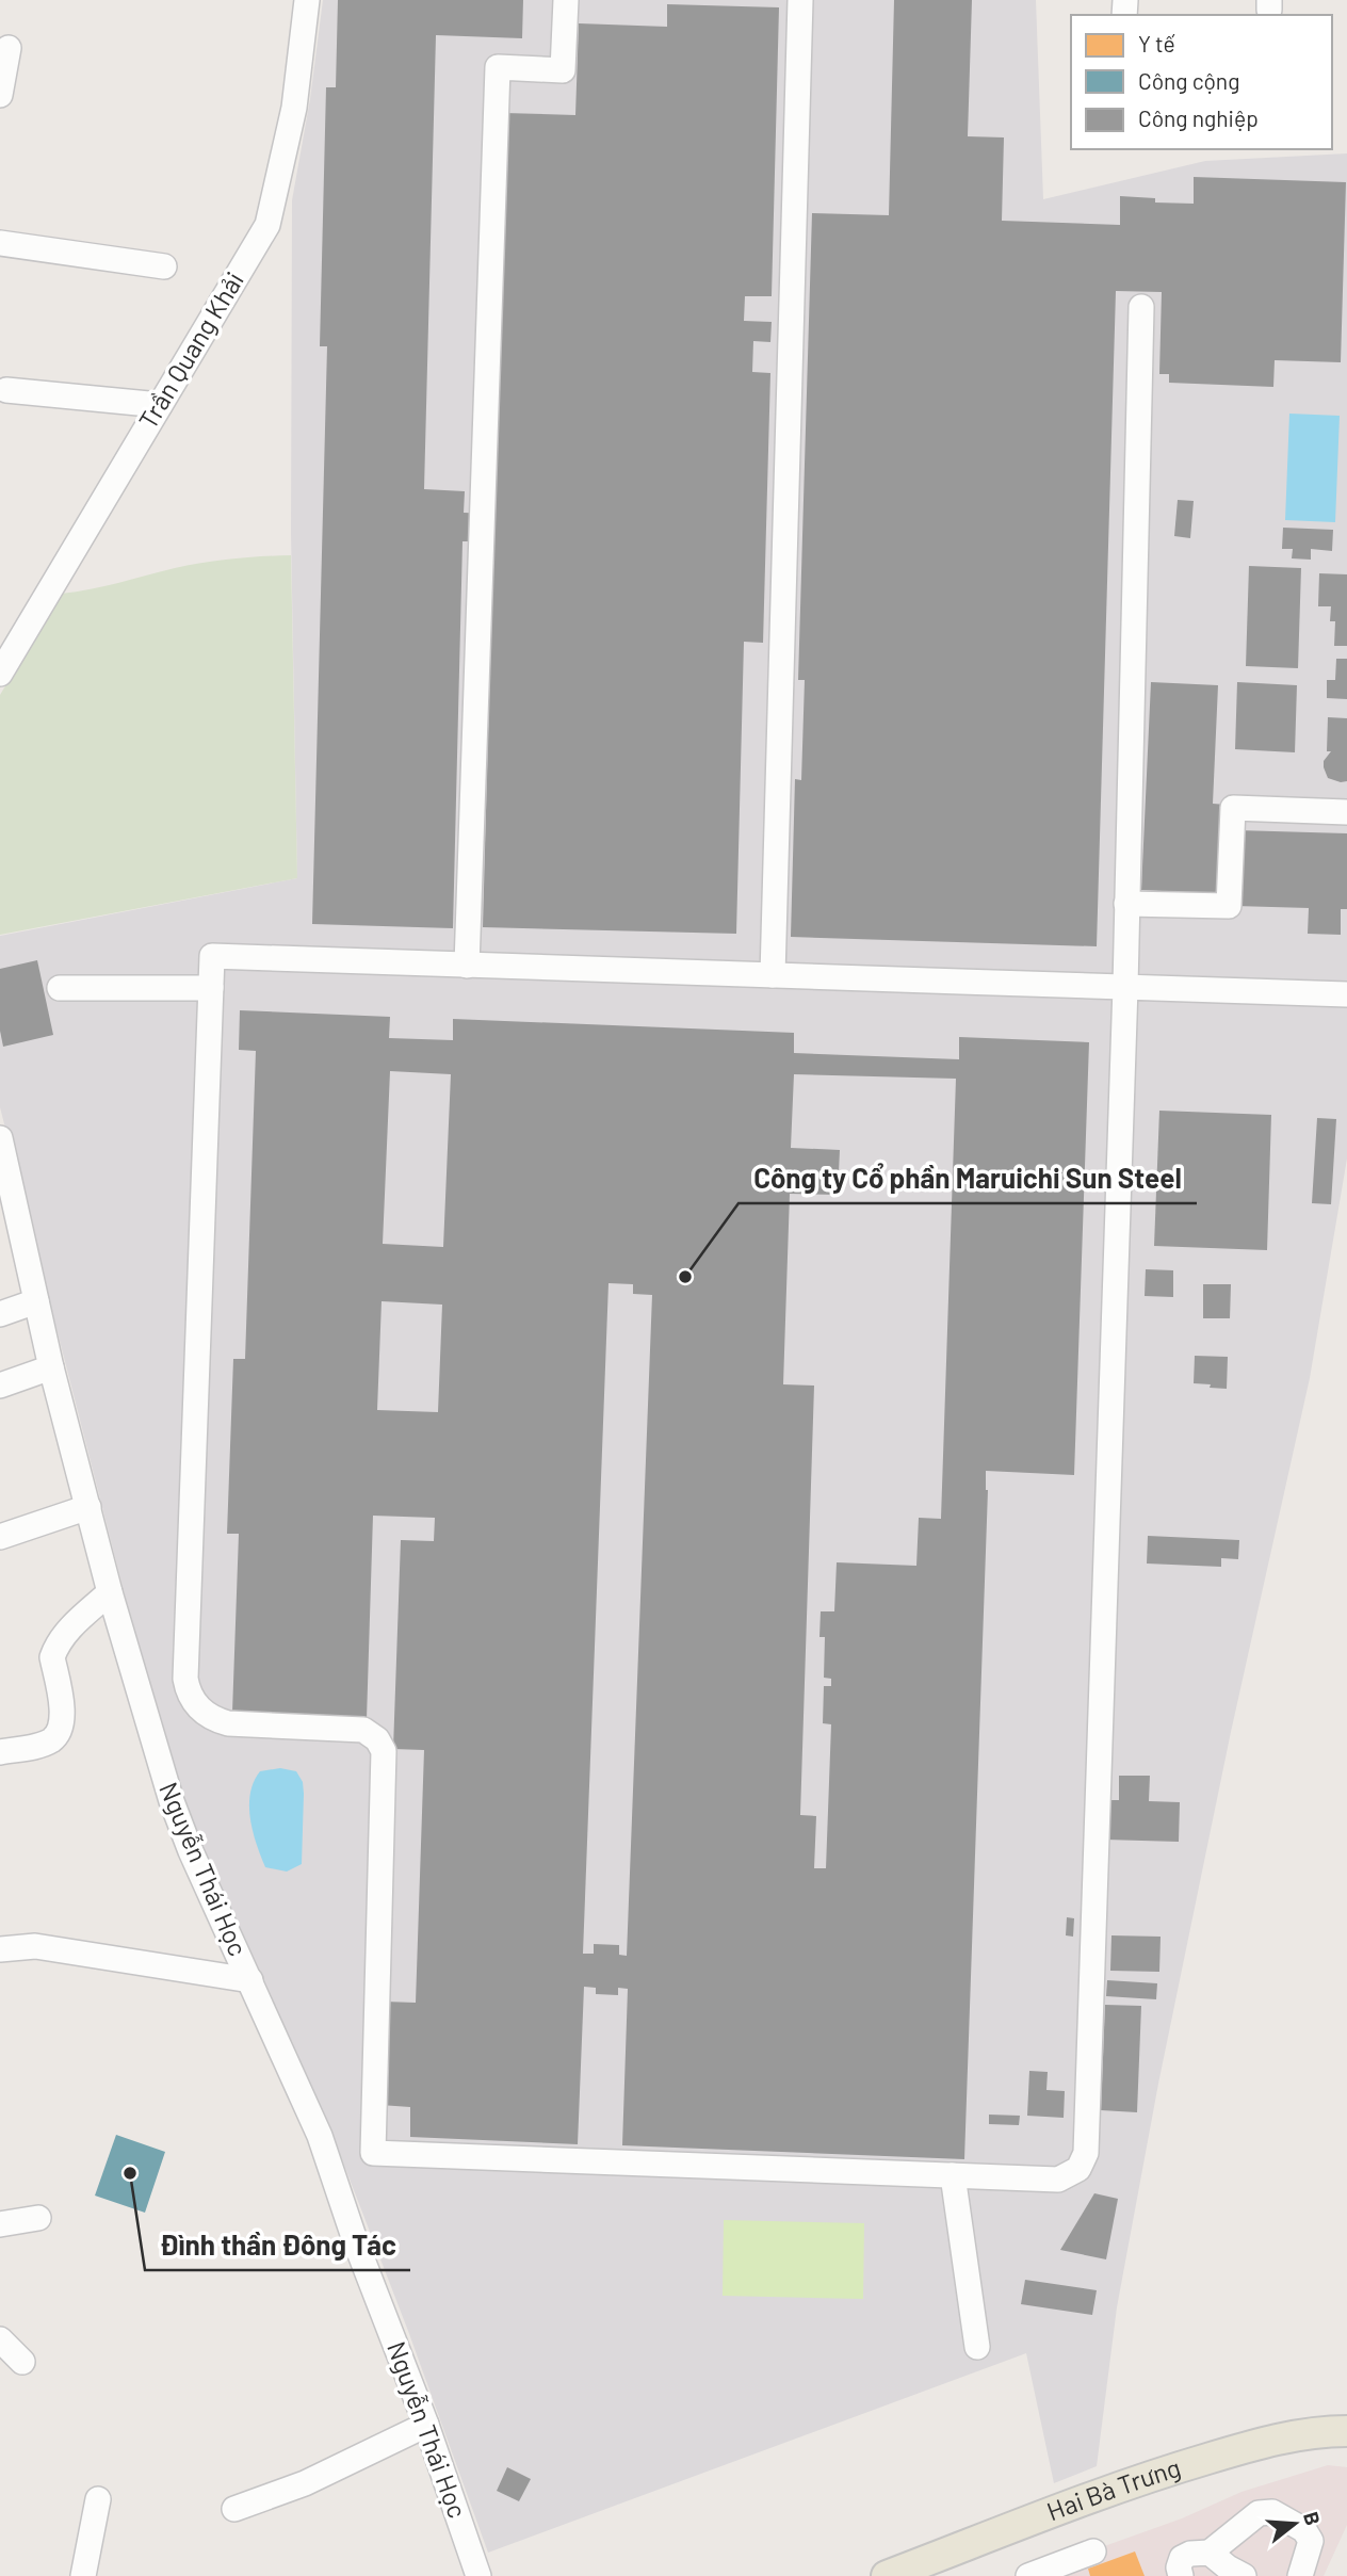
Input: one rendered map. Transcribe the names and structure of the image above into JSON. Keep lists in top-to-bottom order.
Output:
{
  "streets": {
    "main road": ["Hai Bà Trưng"],
    "street": ["Trần Quang Khải", "Nguyễn Thái Học"]
  },
  "places": ["Công ty Cổ phần Maruichi Sun Steel", "Đình thần Đông Tác"],
  "legend": ["Y tế", "Công cộng", "Công nghiệp"],
  "north": "right"
}
